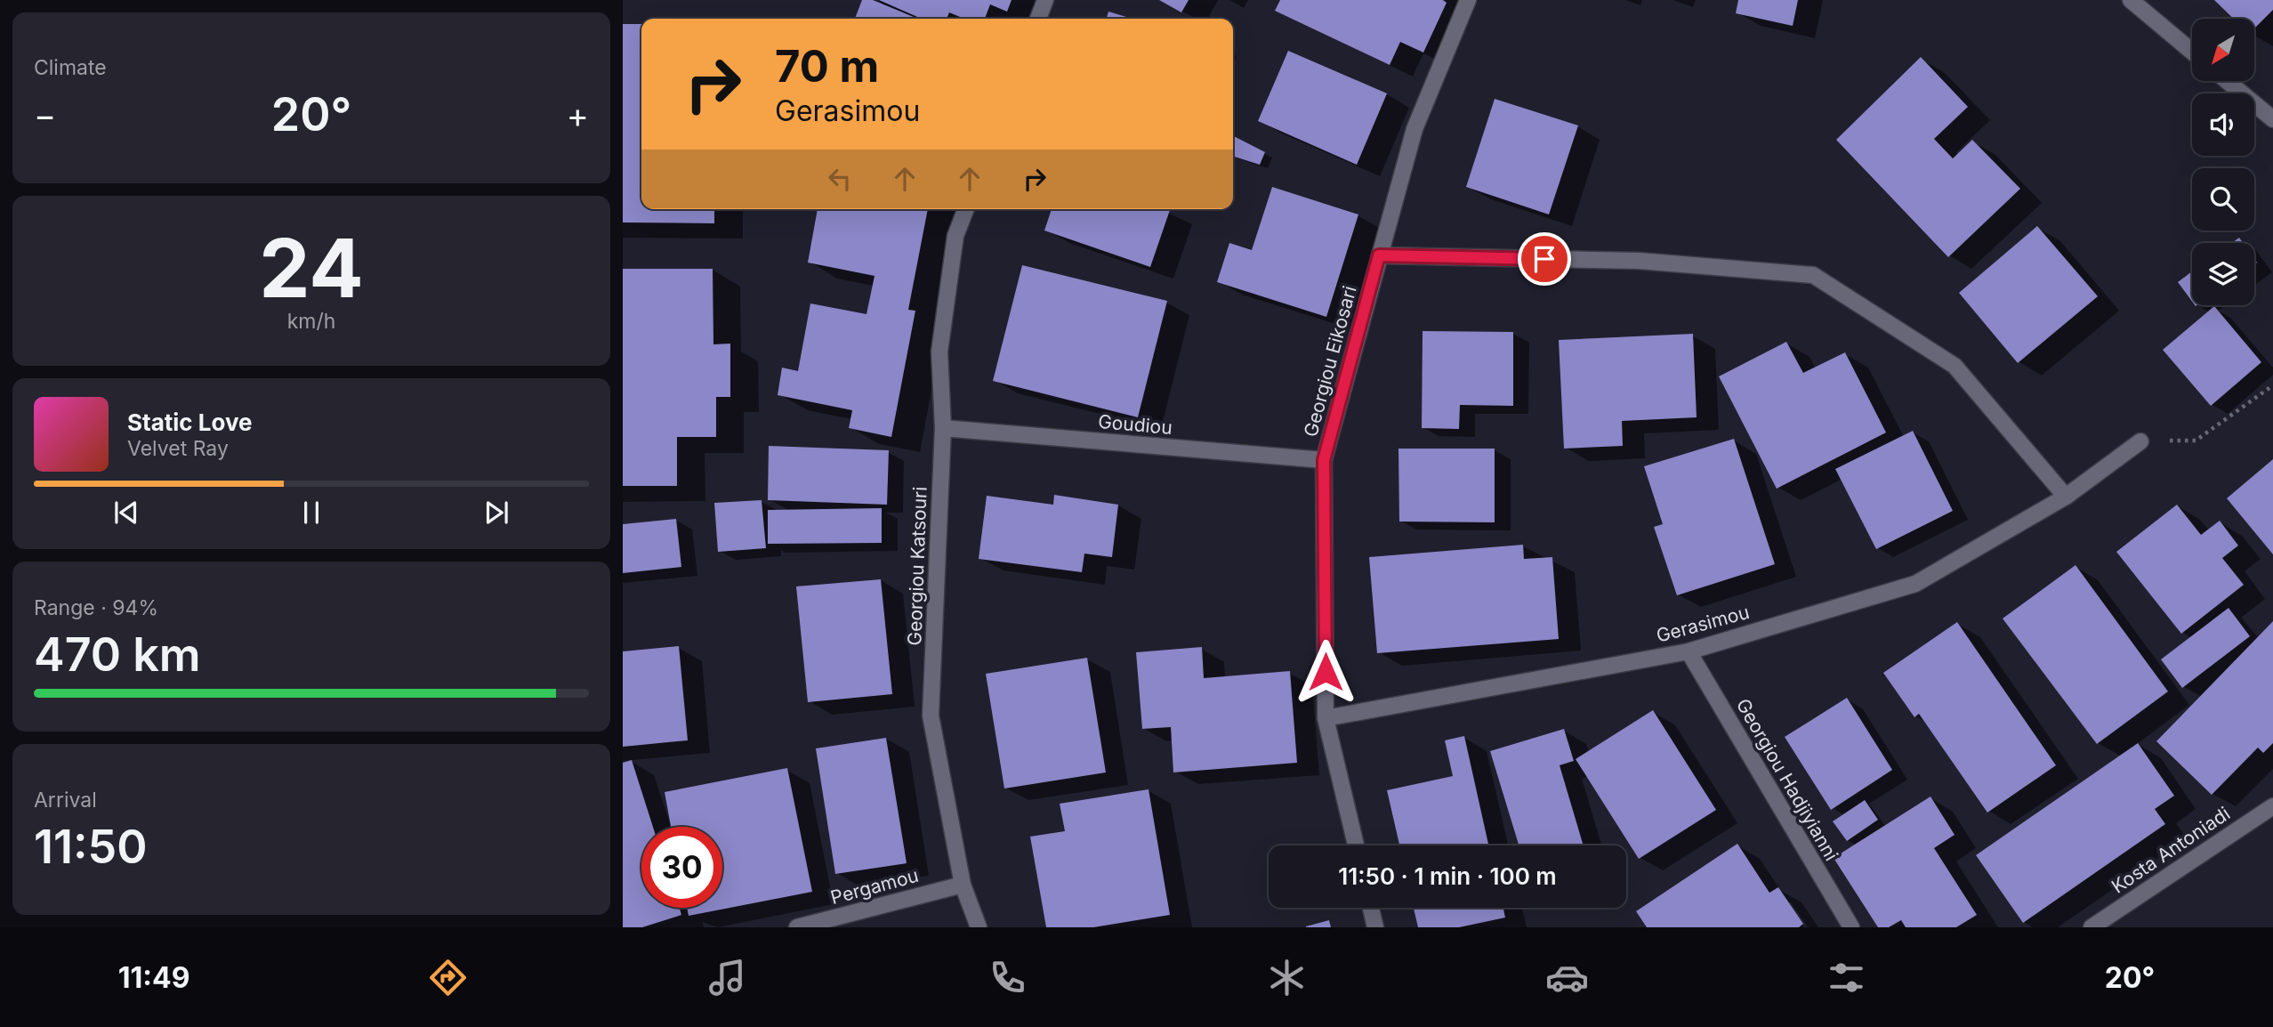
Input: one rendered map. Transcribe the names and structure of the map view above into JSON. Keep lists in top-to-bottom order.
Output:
{
  "streets": {
    "street": [
      "Georgiou Eikosari",
      "Goudiou",
      "Georgiou Katsouri",
      "Gerasimou",
      "Georgiou Hadjiyianni",
      "Kosta Antoniadi",
      "Pergamou"
    ]
  },
  "crossings": [
    ["Georgiou Eikosari", "Goudiou"],
    ["Georgiou Eikosari", "Gerasimou"],
    ["Goudiou", "Georgiou Katsouri"],
    ["Georgiou Katsouri", "Pergamou"],
    ["Gerasimou", "Georgiou Hadjiyianni"]
  ],
  "north": "bottom left",
  "page": {
    "tile": [
      "Climate",
      ["24", "km/h"],
      ["Range · 94%", "470 km"],
      ["Arrival", "11:50"]
    ],
    "turn": ["70 m", "Gerasimou"],
    "heat": ["−", "20°", "+"],
    "song": ["Static Love", "Velvet Ray"],
    "limit": "30",
    "trip": "11:50 · 1 min · 100 m",
    "tabs": ["11:49", "20°"]
  }
}
